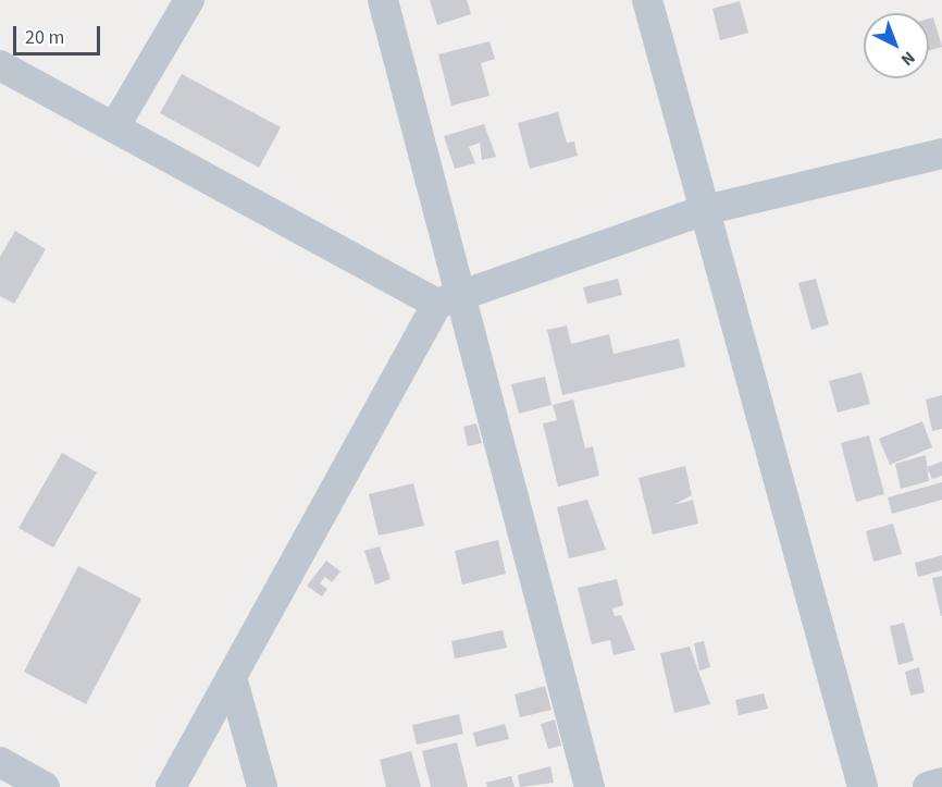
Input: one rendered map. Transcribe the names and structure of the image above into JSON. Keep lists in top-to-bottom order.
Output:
{
  "scale_bar": "20 m",
  "north": "bottom right"
}
